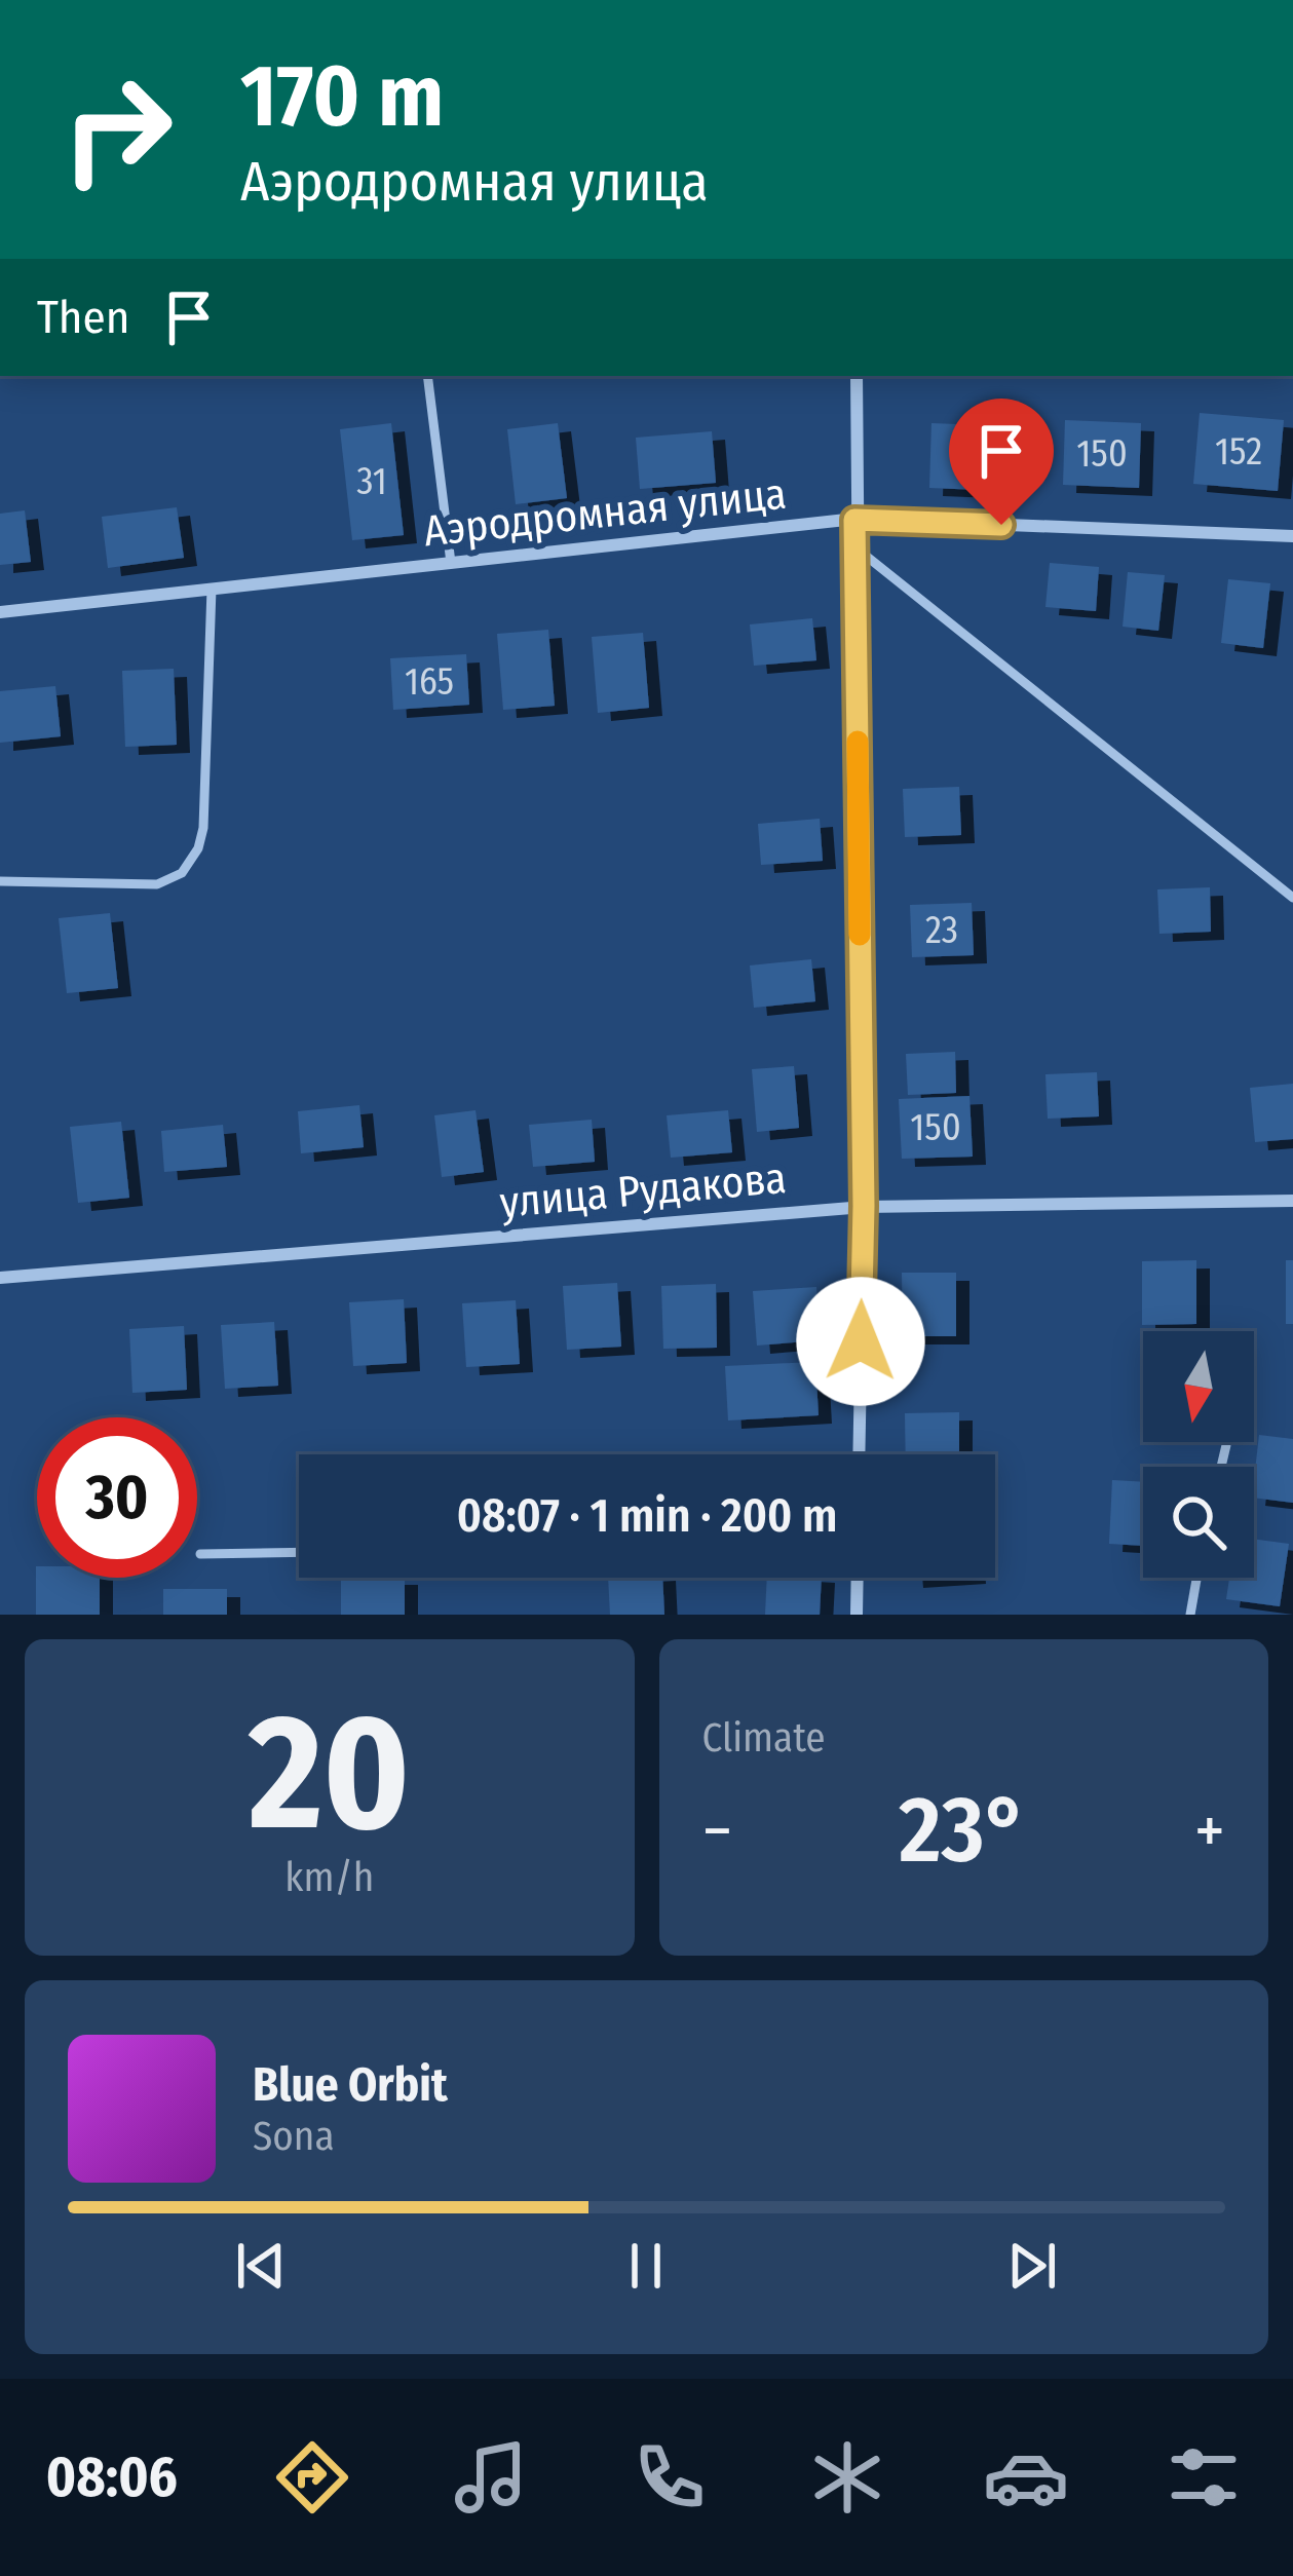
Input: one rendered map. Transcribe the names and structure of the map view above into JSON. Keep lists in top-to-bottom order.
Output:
{
  "streets": {
    "street": ["Аэродромная улица", "улица Рудакова"]
  },
  "house_numbers": [
    "152",
    "150",
    "31",
    "165",
    "23",
    "150"
  ],
  "north": "bottom",
  "page": {
    "turn": ["170 m", "Аэродромная улица"],
    "then": "Then",
    "limit": "30",
    "trip": "08:07 · 1 min · 200 m",
    "tile": [
      ["20", "km/h"],
      "Climate"
    ],
    "heat": ["−", "23°", "+"],
    "song": ["Blue Orbit", "Sona"],
    "tabs": "08:06"
  }
}
